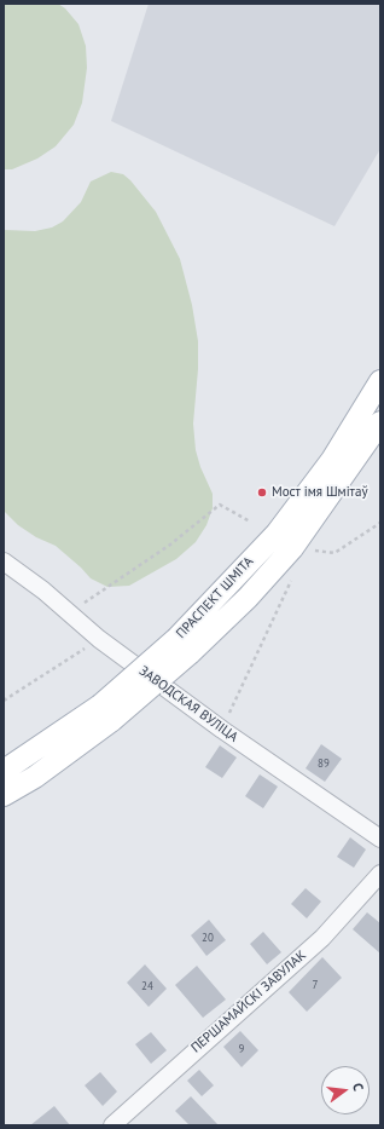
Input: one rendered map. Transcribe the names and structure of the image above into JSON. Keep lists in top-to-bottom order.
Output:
{
  "streets": {
    "main road": ["ПРАСПЕКТ ШМІТА"],
    "street": ["ЗАВОДСКАЯ ВУЛІЦА", "ПЕРШАМАЙСКІ ЗАВУЛАК"]
  },
  "places": ["Мост імя Шмітаў"],
  "house_numbers": [
    "89",
    "20",
    "7",
    "24",
    "9"
  ],
  "north": "right"
}
